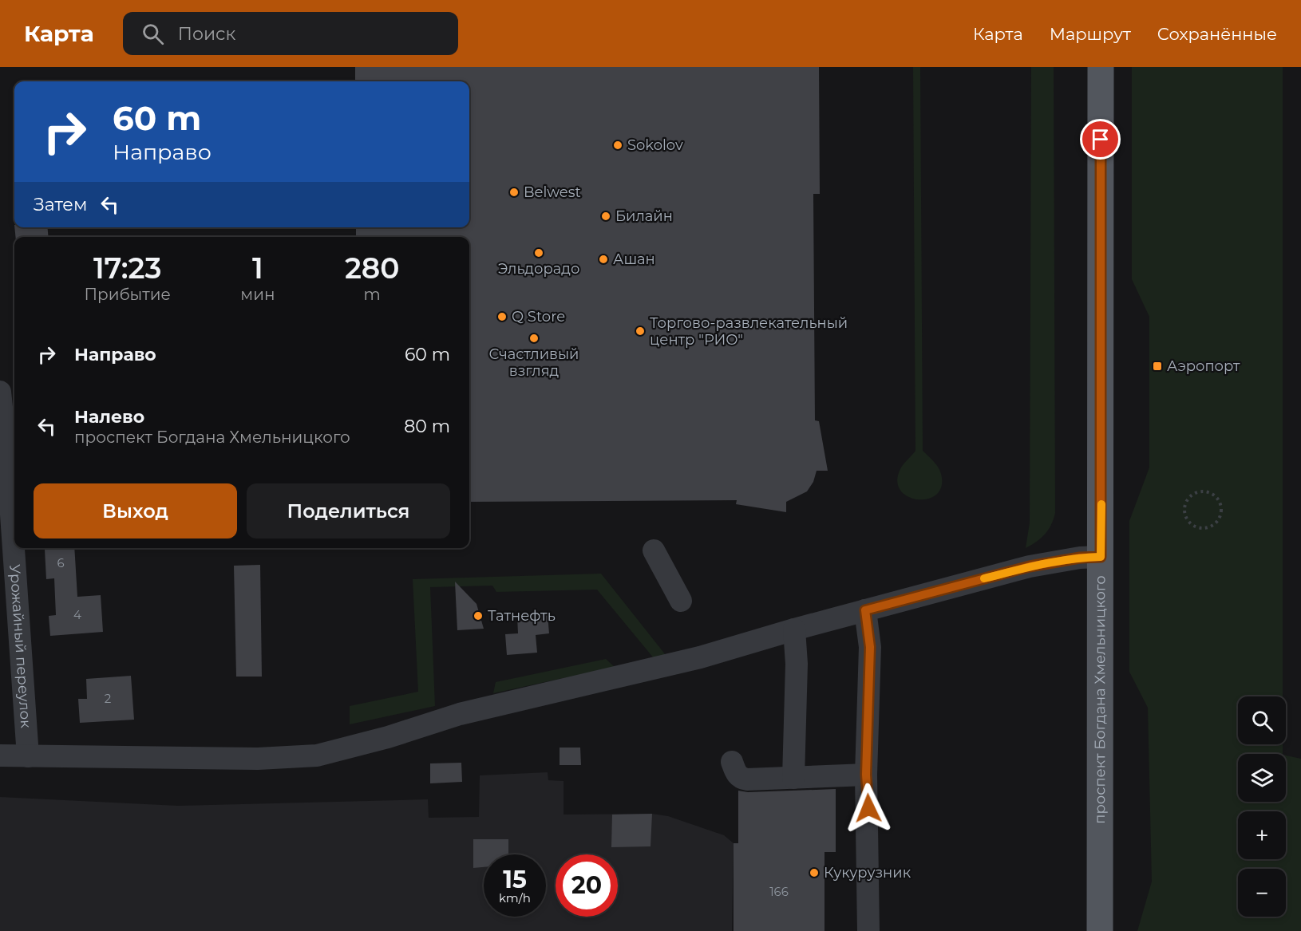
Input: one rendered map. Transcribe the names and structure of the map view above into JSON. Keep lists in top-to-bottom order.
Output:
{
  "streets": {
    "main road": ["проспект Богдана Хмельницкого"],
    "street": ["Урожайный переулок"]
  },
  "places": {
    "other": [
      "Sokolov",
      "Belwest",
      "Билайн",
      "Эльдорадо",
      "Ашан",
      "Q Store",
      "Торгово-развлекательный центр \"РИО\"",
      "Счастливый взгляд",
      "Татнефть",
      "Кукурузник"
    ],
    "transit": ["Аэропорт"]
  },
  "house_numbers": [
    "6",
    "4",
    "2",
    "166"
  ],
  "page": {
    "header": "Карта",
    "search": "Поиск",
    "nav": ["Карта", "Маршрут", "Сохранённые"],
    "turn": ["60 m", "Направо"],
    "then": "Затем",
    "eta": [
      "17:23",
      "Прибытие",
      "1",
      "мин",
      "280",
      "m"
    ],
    "list": [
      {
        "name": "Направо",
        "value": "60 m"
      },
      {
        "name": "Налево",
        "note": "проспект Богдана Хмельницкого",
        "value": "80 m"
      }
    ],
    "buttons": ["Выход", "Поделиться"],
    "map_buttons": ["+", "−"],
    "speed": "15 km/h",
    "limit": "20"
  }
}
